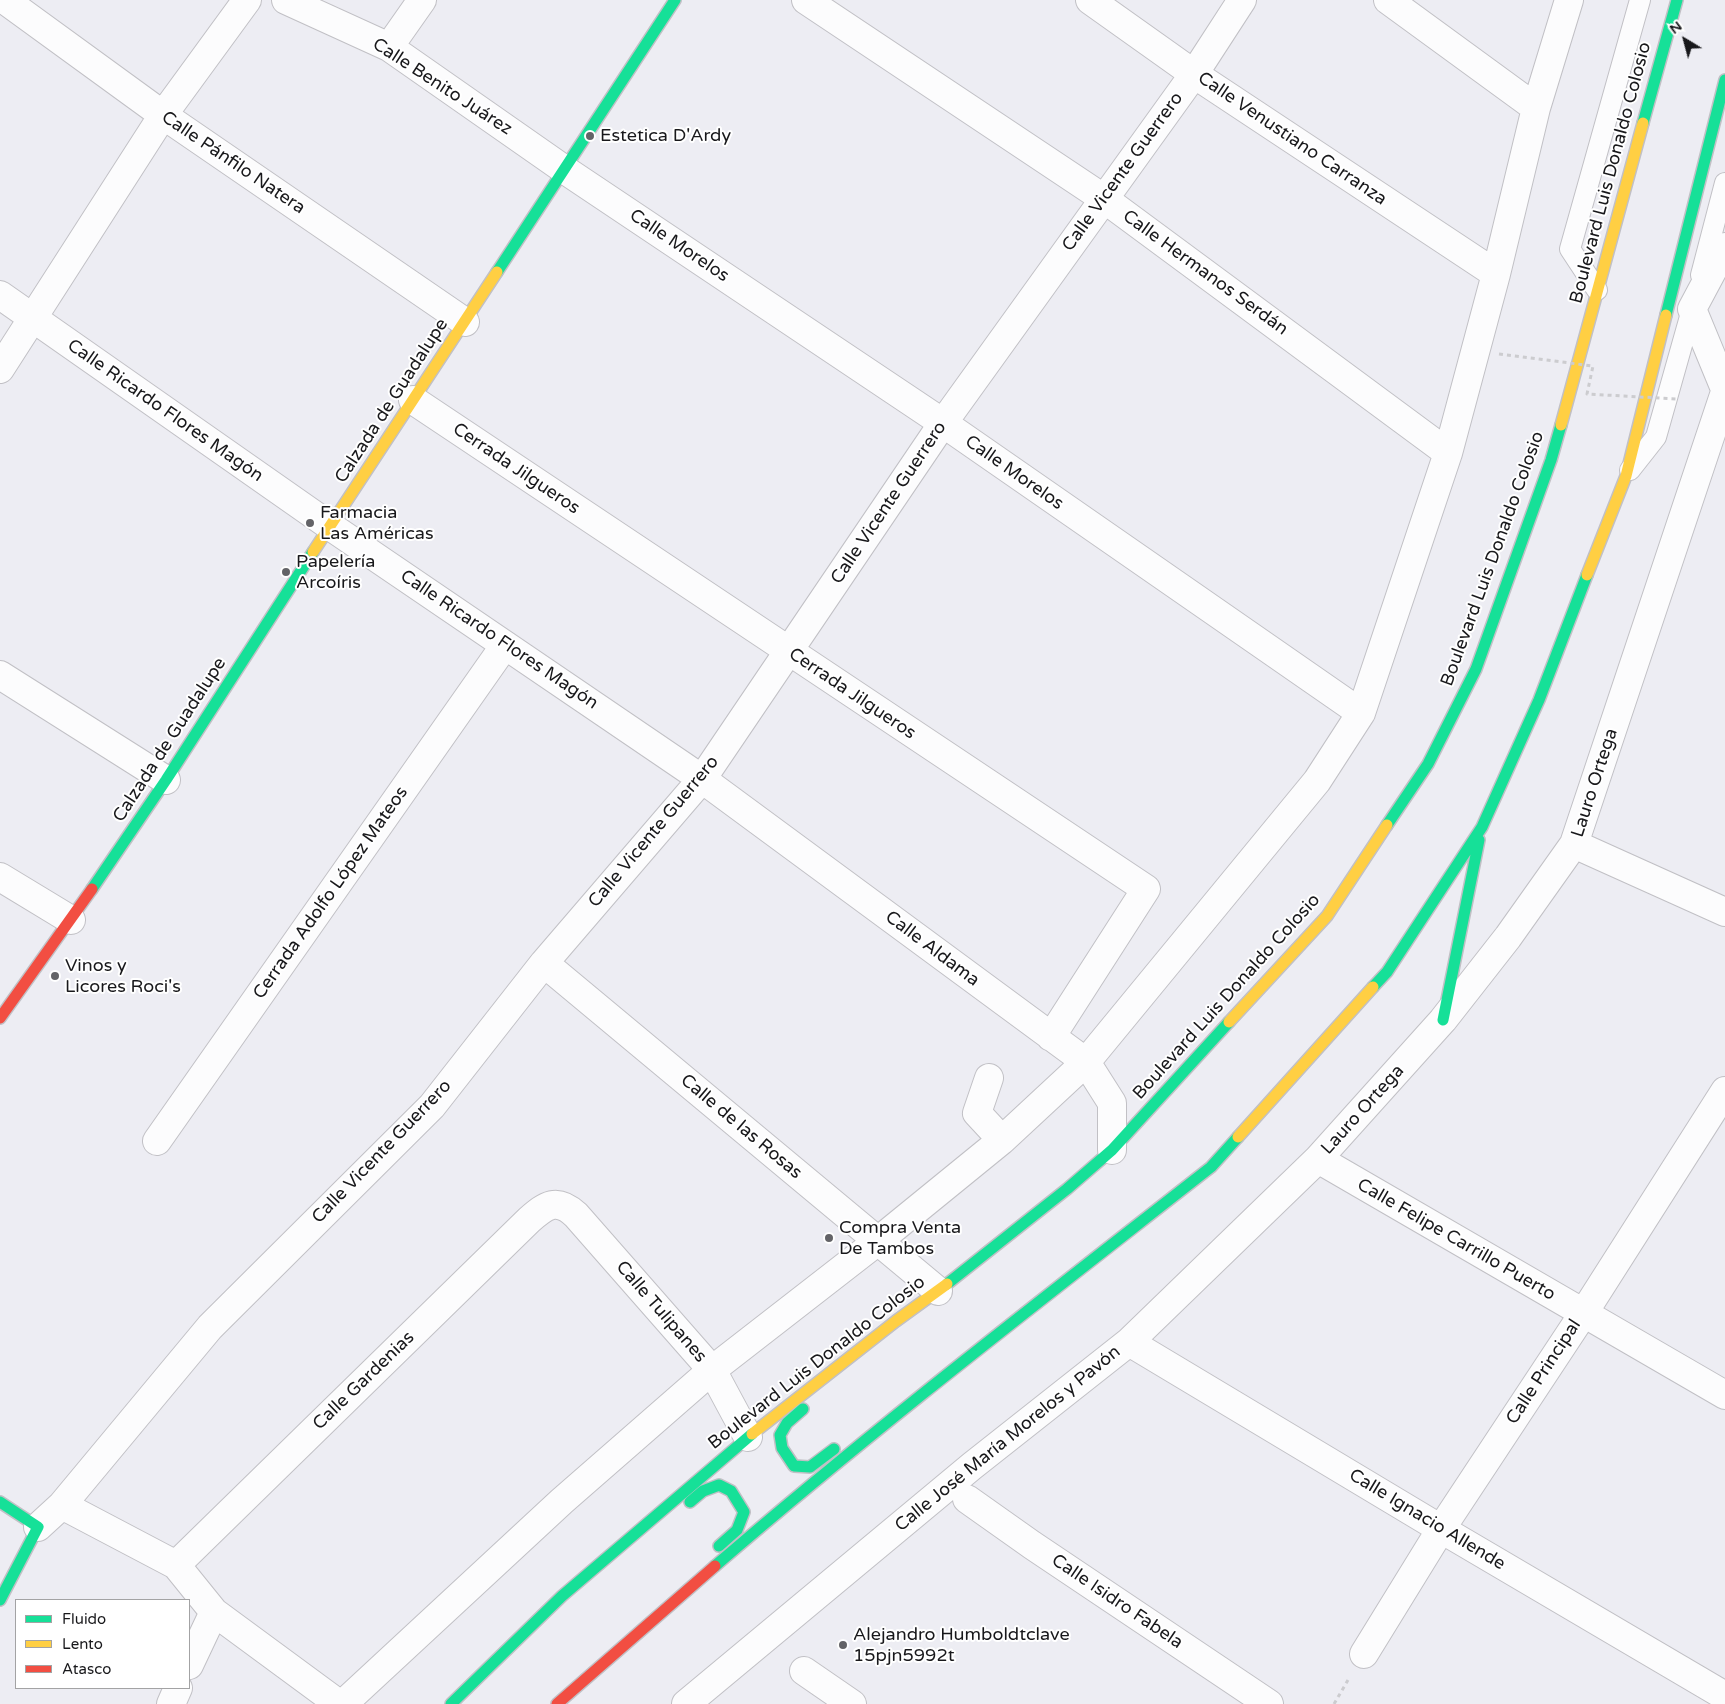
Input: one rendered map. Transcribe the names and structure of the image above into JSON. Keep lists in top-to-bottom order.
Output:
{
  "streets": {
    "main road": ["Boulevard Luis Donaldo Colosio", "Calzada de Guadalupe"],
    "street": [
      "Calle Benito Juárez",
      "Calle Venustiano Carranza",
      "Calle Pánfilo Natera",
      "Calle Vicente Guerrero",
      "Calle Morelos",
      "Calle Hermanos Serdán",
      "Calle Ricardo Flores Magón",
      "Cerrada Jilgueros",
      "Lauro Ortega",
      "Cerrada Adolfo López Mateos",
      "Calle Aldama",
      "Calle de las Rosas",
      "Calle Felipe Carrillo Puerto",
      "Calle Tulipanes",
      "Calle Principal",
      "Calle Gardenias",
      "Calle José María Morelos y Pavón",
      "Calle Ignacio Allende",
      "Calle Isidro Fabela"
    ]
  },
  "crossings": [
    ["Calle Benito Juárez", "Calle Morelos"],
    ["Calle Benito Juárez", "Calzada de Guadalupe"],
    ["Calle Venustiano Carranza", "Calle Vicente Guerrero"],
    ["Calle Pánfilo Natera", "Calzada de Guadalupe"],
    ["Calle Vicente Guerrero", "Calle Morelos"],
    ["Calle Vicente Guerrero", "Calle Hermanos Serdán"],
    ["Calle Vicente Guerrero", "Calle Ricardo Flores Magón"],
    ["Calle Vicente Guerrero", "Cerrada Jilgueros"],
    ["Calle Vicente Guerrero", "Calle Aldama"],
    ["Calle Vicente Guerrero", "Calle de las Rosas"],
    ["Boulevard Luis Donaldo Colosio", "Calle Aldama"],
    ["Boulevard Luis Donaldo Colosio", "Calle de las Rosas"],
    ["Boulevard Luis Donaldo Colosio", "Calle Tulipanes"],
    ["Calle Morelos", "Calzada de Guadalupe"],
    ["Calzada de Guadalupe", "Calle Ricardo Flores Magón"],
    ["Calzada de Guadalupe", "Cerrada Jilgueros"],
    ["Calle Ricardo Flores Magón", "Cerrada Adolfo López Mateos"],
    ["Calle Ricardo Flores Magón", "Calle Aldama"],
    ["Cerrada Jilgueros", "Calle Aldama"],
    ["Lauro Ortega", "Calle Felipe Carrillo Puerto"],
    ["Lauro Ortega", "Calle José María Morelos y Pavón"],
    ["Calle Felipe Carrillo Puerto", "Calle Principal"],
    ["Calle Felipe Carrillo Puerto", "Calle José María Morelos y Pavón"],
    ["Calle Tulipanes", "Calle Gardenias"],
    ["Calle Principal", "Calle Ignacio Allende"],
    ["Calle José María Morelos y Pavón", "Calle Ignacio Allende"]
  ],
  "places": [
    "Estetica D'Ardy",
    "Farmacia Las Américas",
    "Papelería Arcoíris",
    "Vinos y Licores Roci's",
    "Compra Venta De Tambos",
    "Alejandro Humboldtclave 15pjn5992t"
  ],
  "legend": ["Fluido", "Lento", "Atasco"],
  "north": "top left"
}
